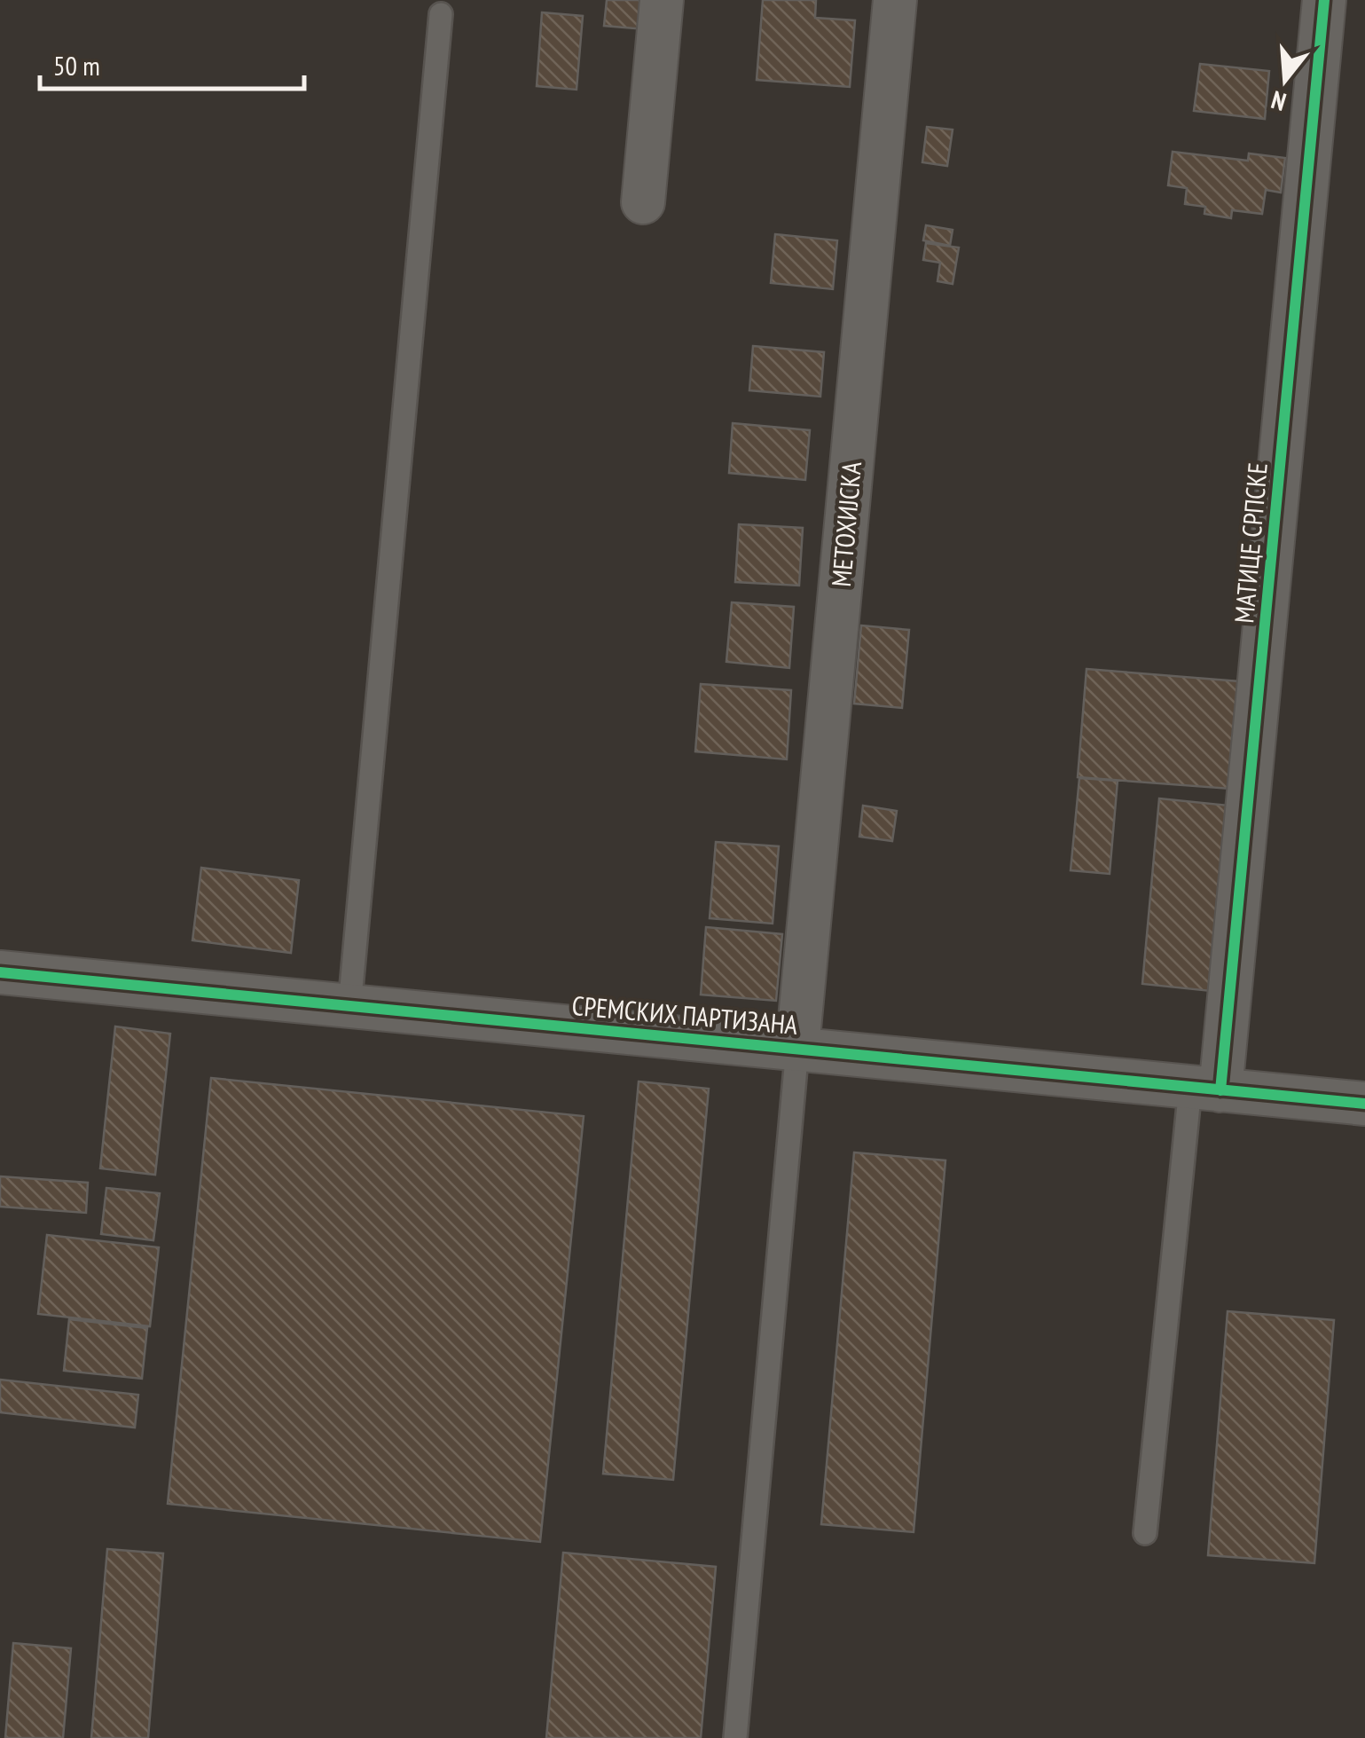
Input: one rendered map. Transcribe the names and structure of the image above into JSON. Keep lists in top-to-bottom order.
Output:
{
  "streets": {
    "street": ["МЕТОХИЈСКА", "МАТИЦЕ СРПСКЕ", "СРЕМСКИХ ПАРТИЗАНА"]
  },
  "crossings": [
    ["МЕТОХИЈСКА", "СРЕМСКИХ ПАРТИЗАНА"],
    ["МАТИЦЕ СРПСКЕ", "СРЕМСКИХ ПАРТИЗАНА"]
  ],
  "scale_bar": "50 m",
  "north": "bottom"
}
